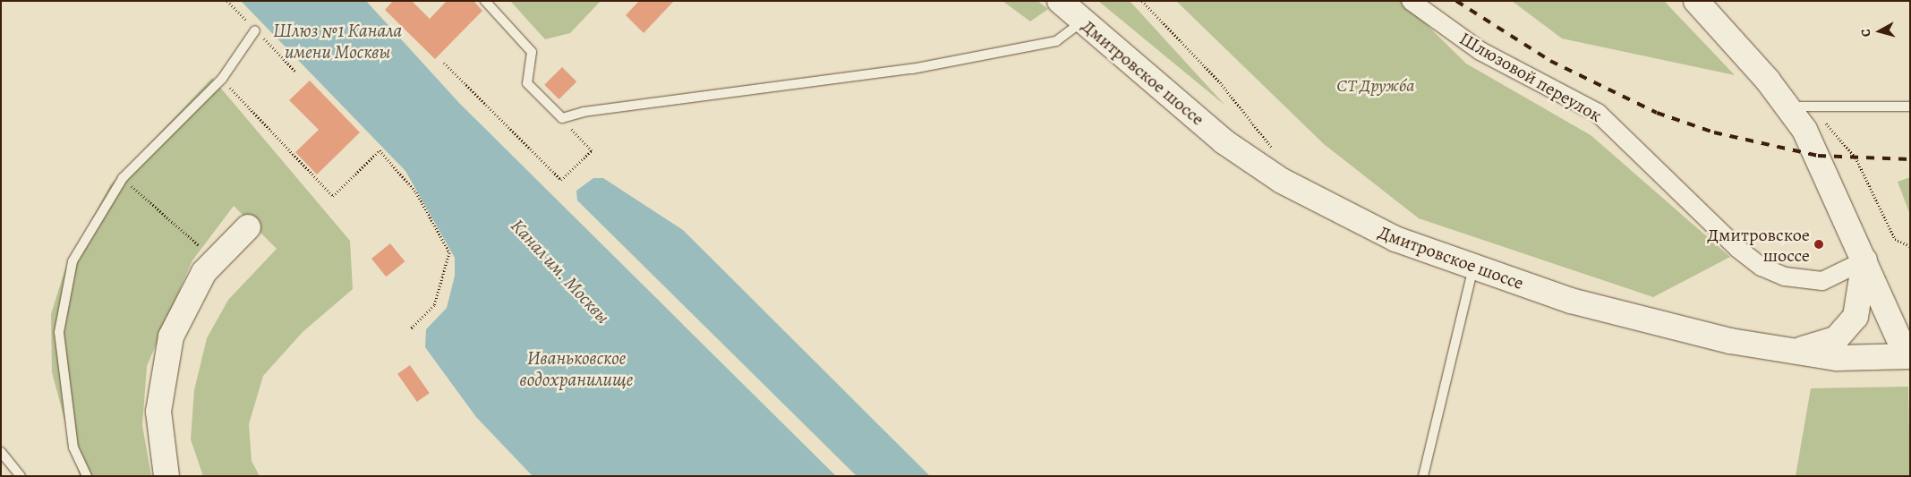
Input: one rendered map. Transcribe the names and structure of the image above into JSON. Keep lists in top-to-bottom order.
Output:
{
  "streets": {
    "street": ["Дмитровское шоссе", "Шлюзовой переулок"]
  },
  "water": ["Шлюз №1 Канала имени Москвы", "Канал им. Москвы", "Иваньковское водохранилище"],
  "parks": ["СТ Дружба"],
  "places": ["Дмитровское шоссе"],
  "north": "left"
}
